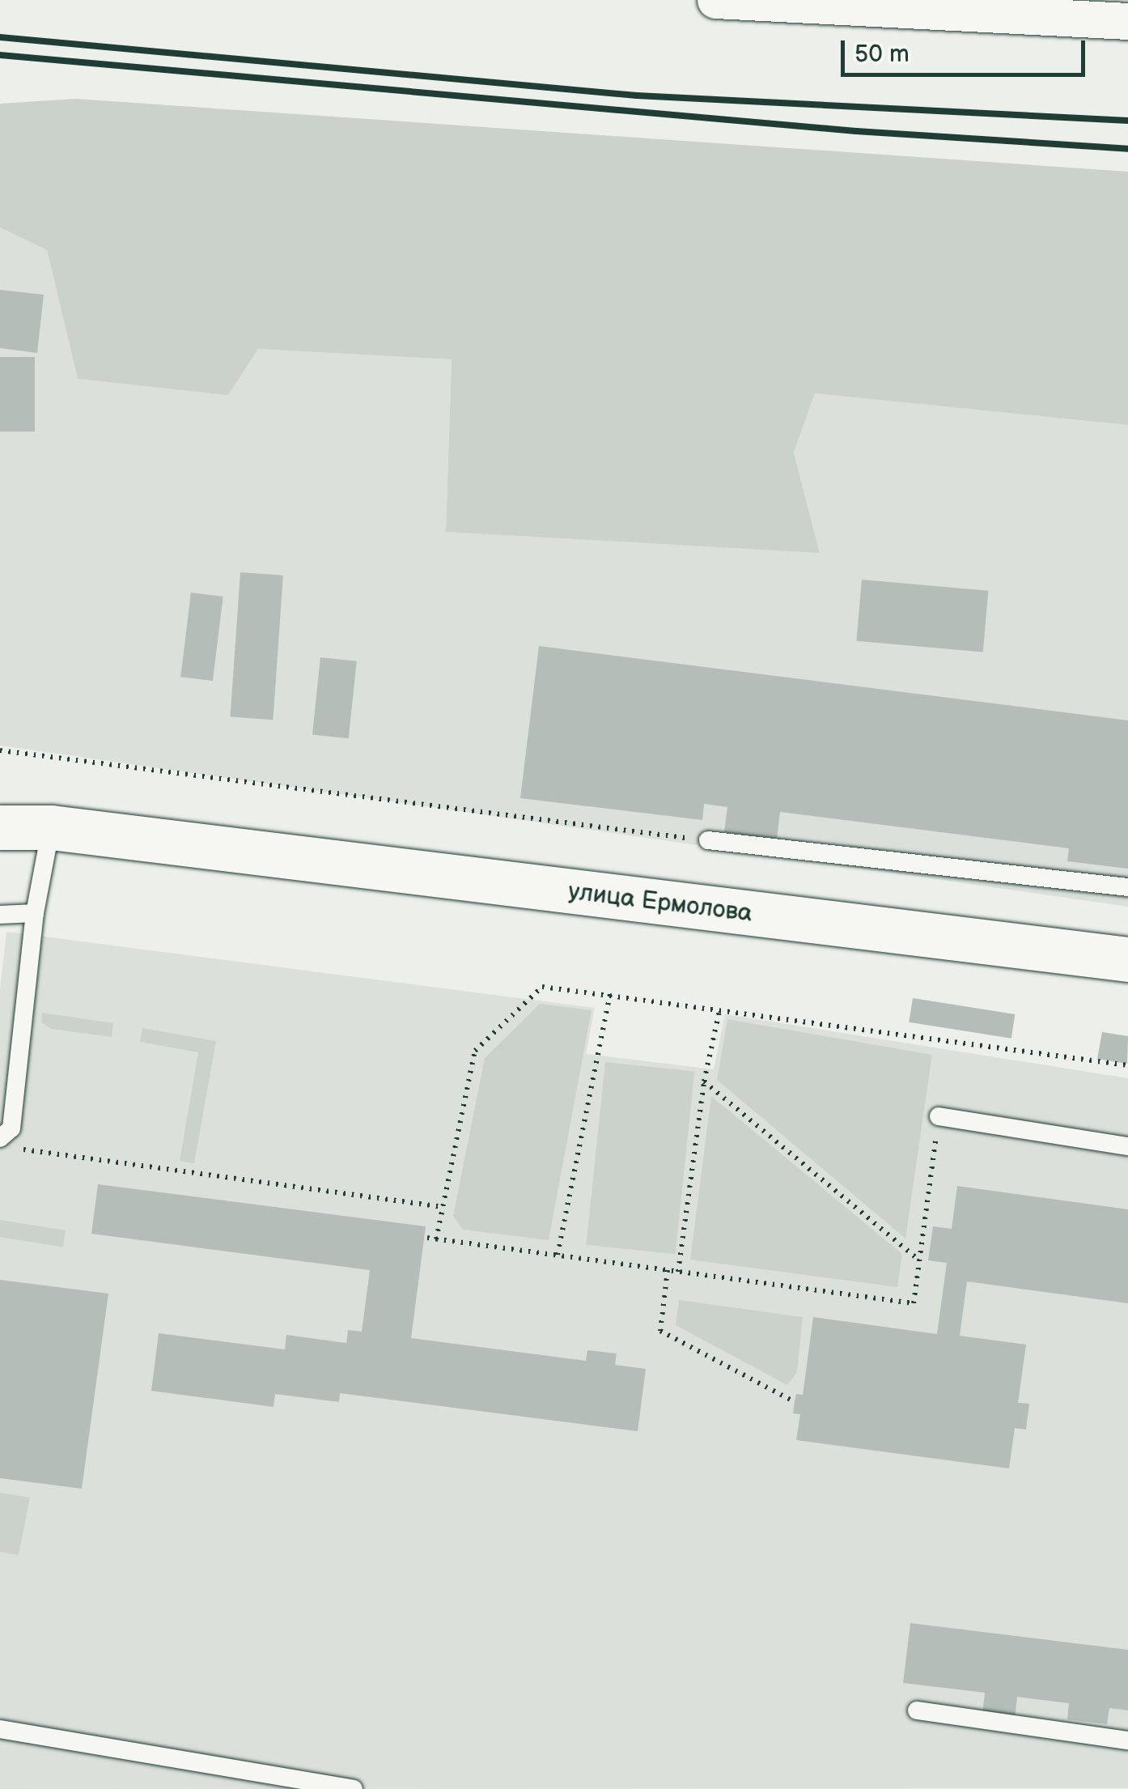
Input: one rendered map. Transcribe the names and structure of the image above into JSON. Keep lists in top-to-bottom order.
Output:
{
  "streets": {
    "main road": ["улица Ермолова"]
  },
  "scale_bar": "50 m"
}
